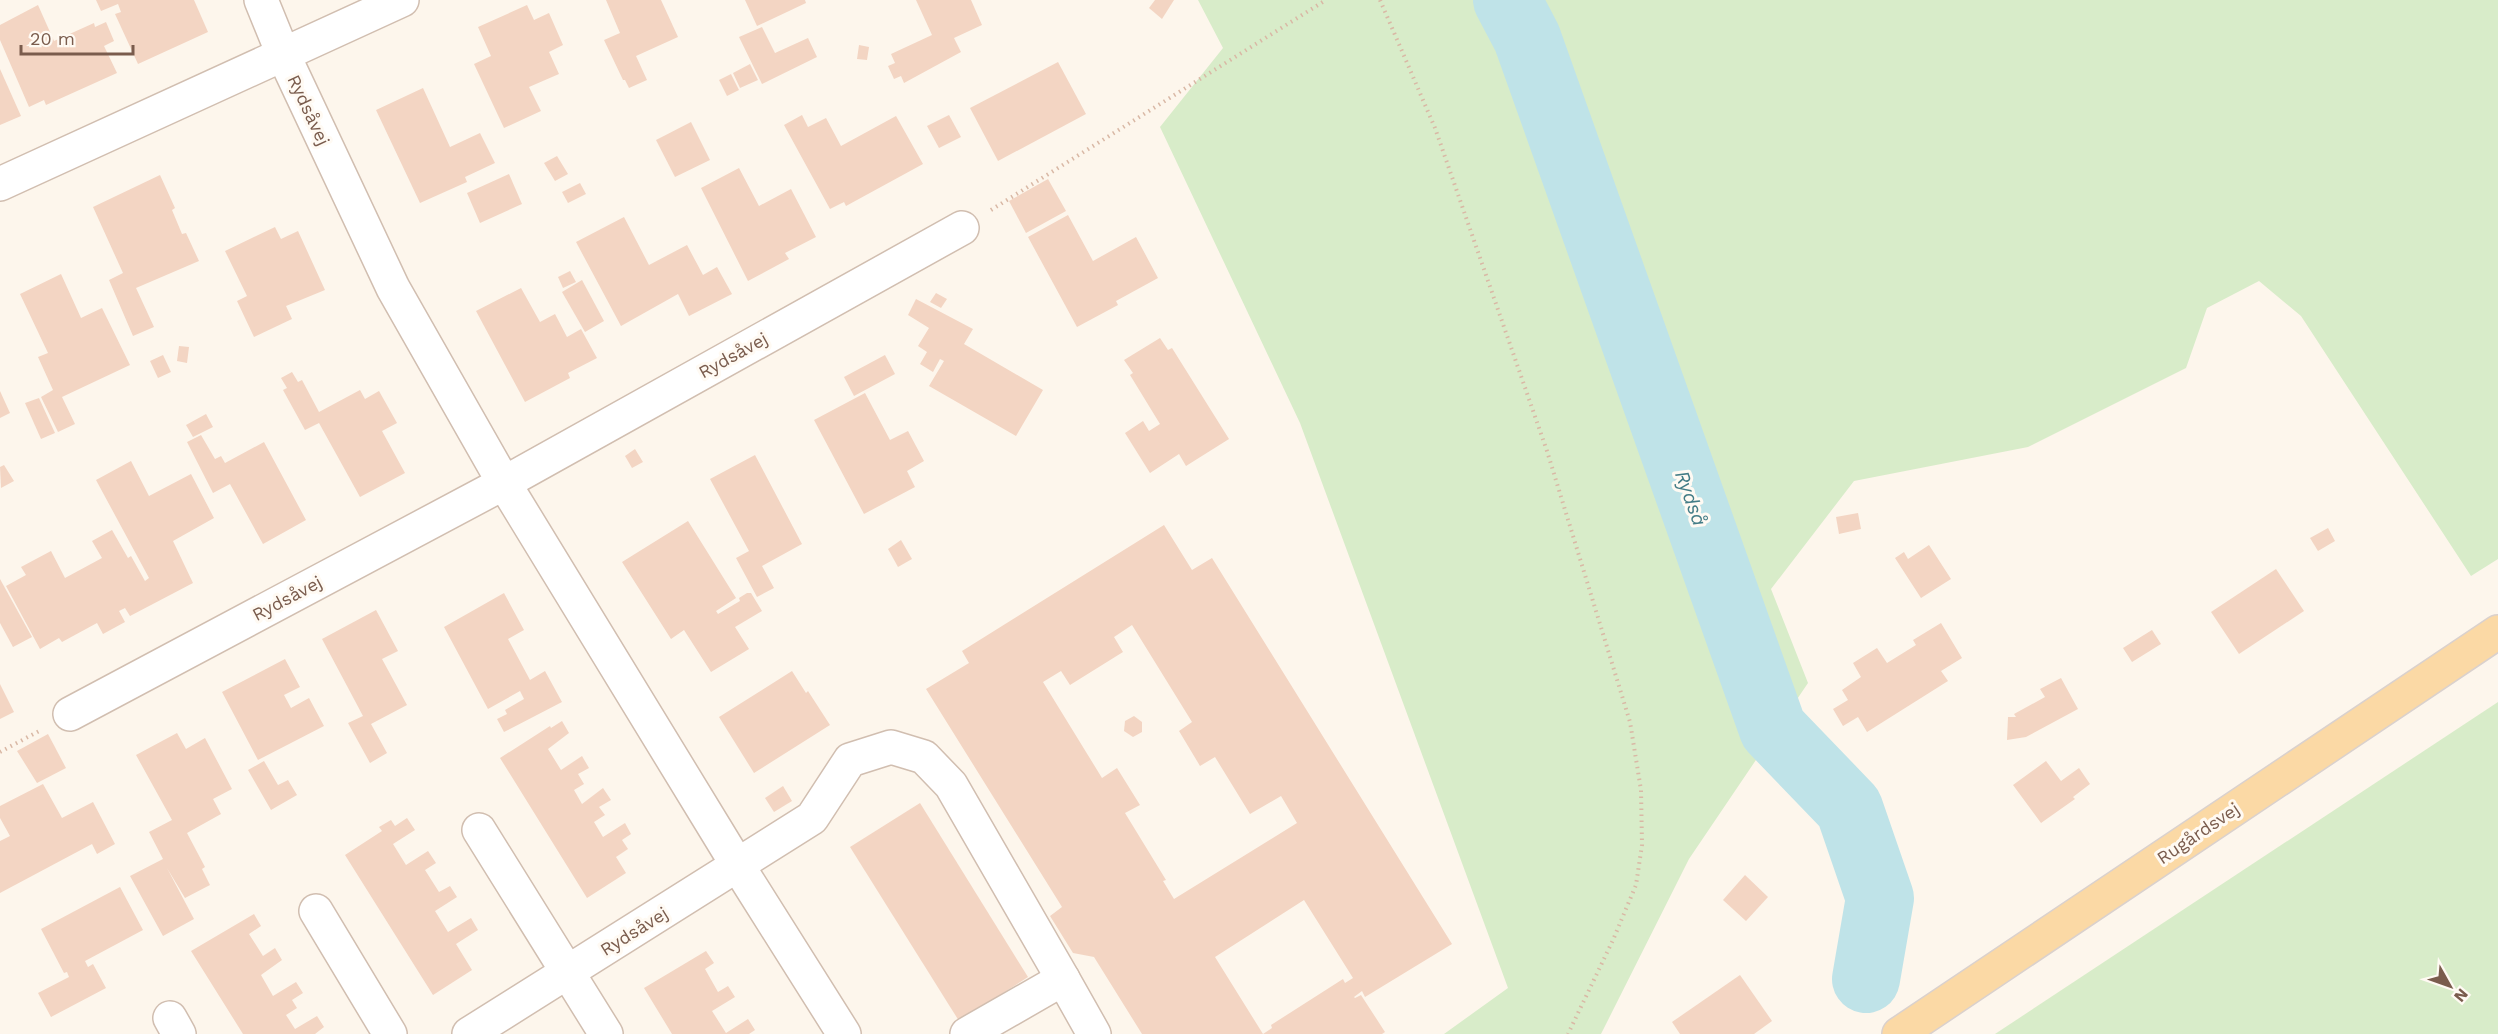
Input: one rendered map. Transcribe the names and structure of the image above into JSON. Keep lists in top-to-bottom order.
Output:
{
  "streets": {
    "main road": ["Rugårdsvej"],
    "street": ["Rydsåvej"]
  },
  "water": ["Rydså"],
  "scale_bar": "20 m",
  "north": "bottom right"
}
